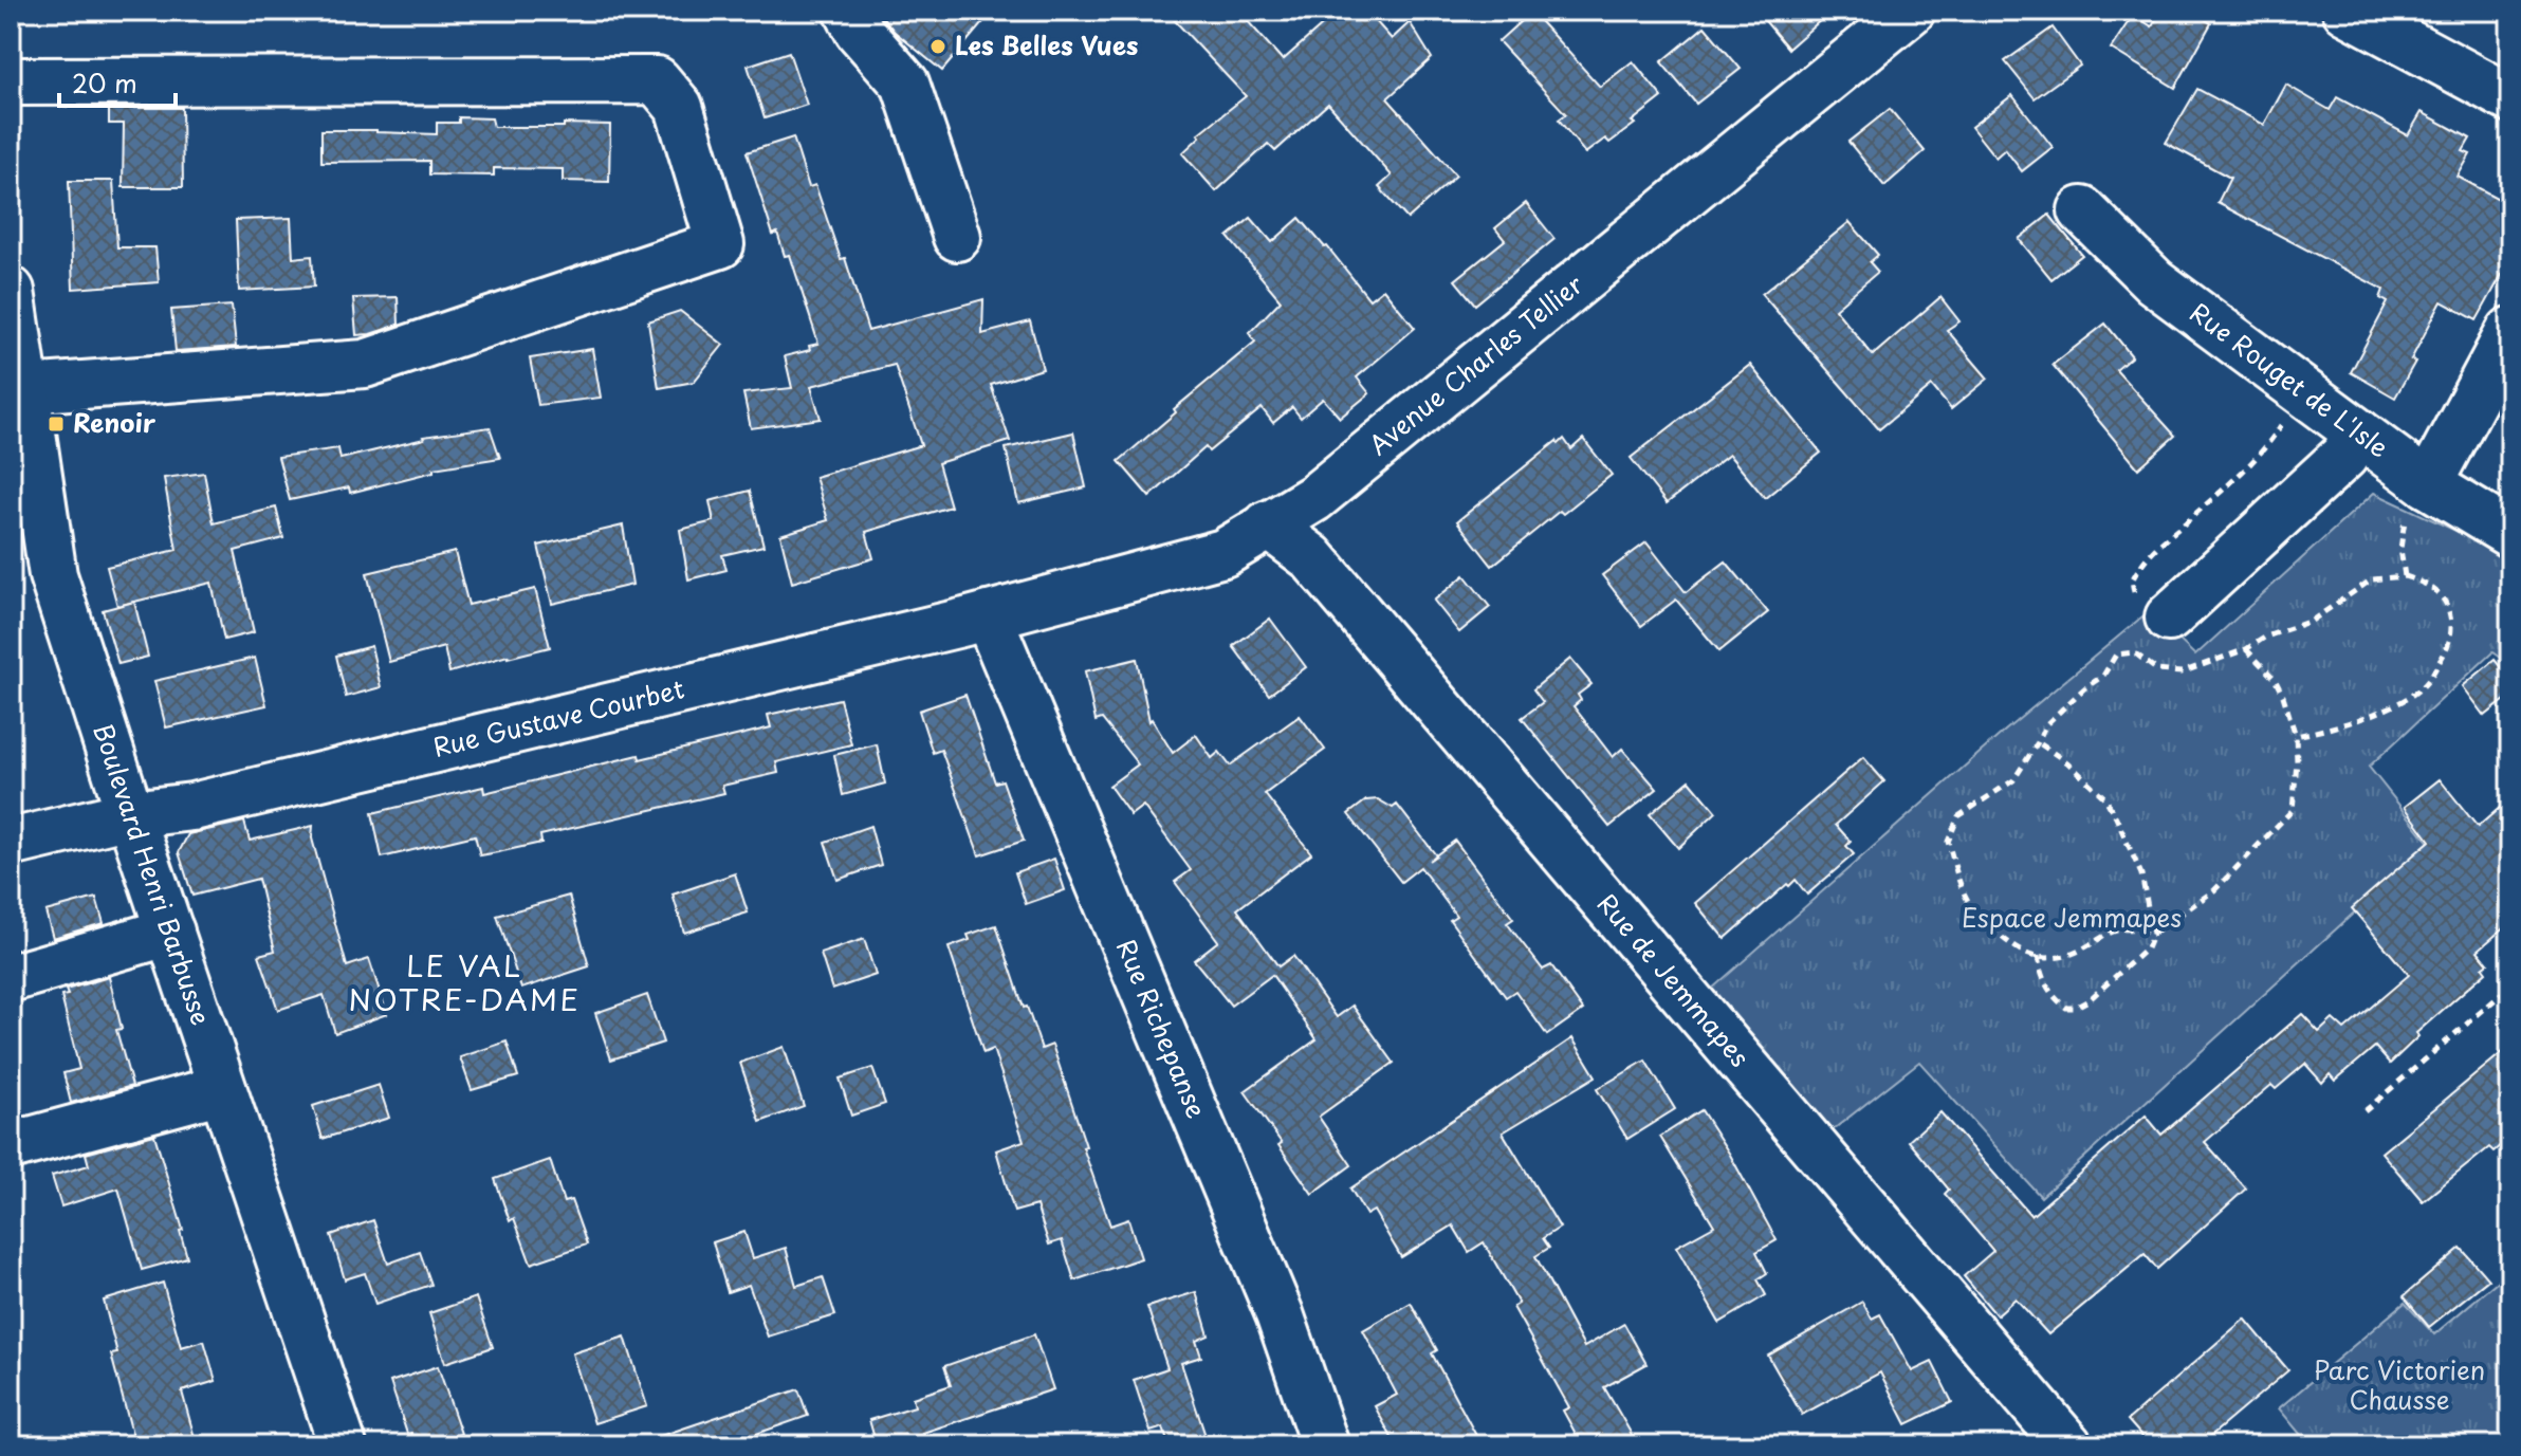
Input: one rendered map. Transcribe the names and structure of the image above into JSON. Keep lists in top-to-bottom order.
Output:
{
  "streets": {
    "street": [
      "Avenue Charles Tellier",
      "Rue Rouget de L'Isle",
      "Rue Gustave Courbet",
      "Boulevard Henri Barbusse",
      "Rue de Jemmapes",
      "Rue Richepanse"
    ]
  },
  "crossings": [
    ["Avenue Charles Tellier", "Rue Gustave Courbet"],
    ["Avenue Charles Tellier", "Rue de Jemmapes"],
    ["Avenue Charles Tellier", "Rue Richepanse"],
    ["Rue Gustave Courbet", "Boulevard Henri Barbusse"],
    ["Rue Gustave Courbet", "Rue Richepanse"]
  ],
  "districts": ["LE VAL NOTRE-DAME"],
  "parks": ["Espace Jemmapes", "Parc Victorien Chausse"],
  "places": {
    "other": ["Les Belles Vues"],
    "transit": ["Renoir"]
  },
  "scale_bar": "20 m"
}
